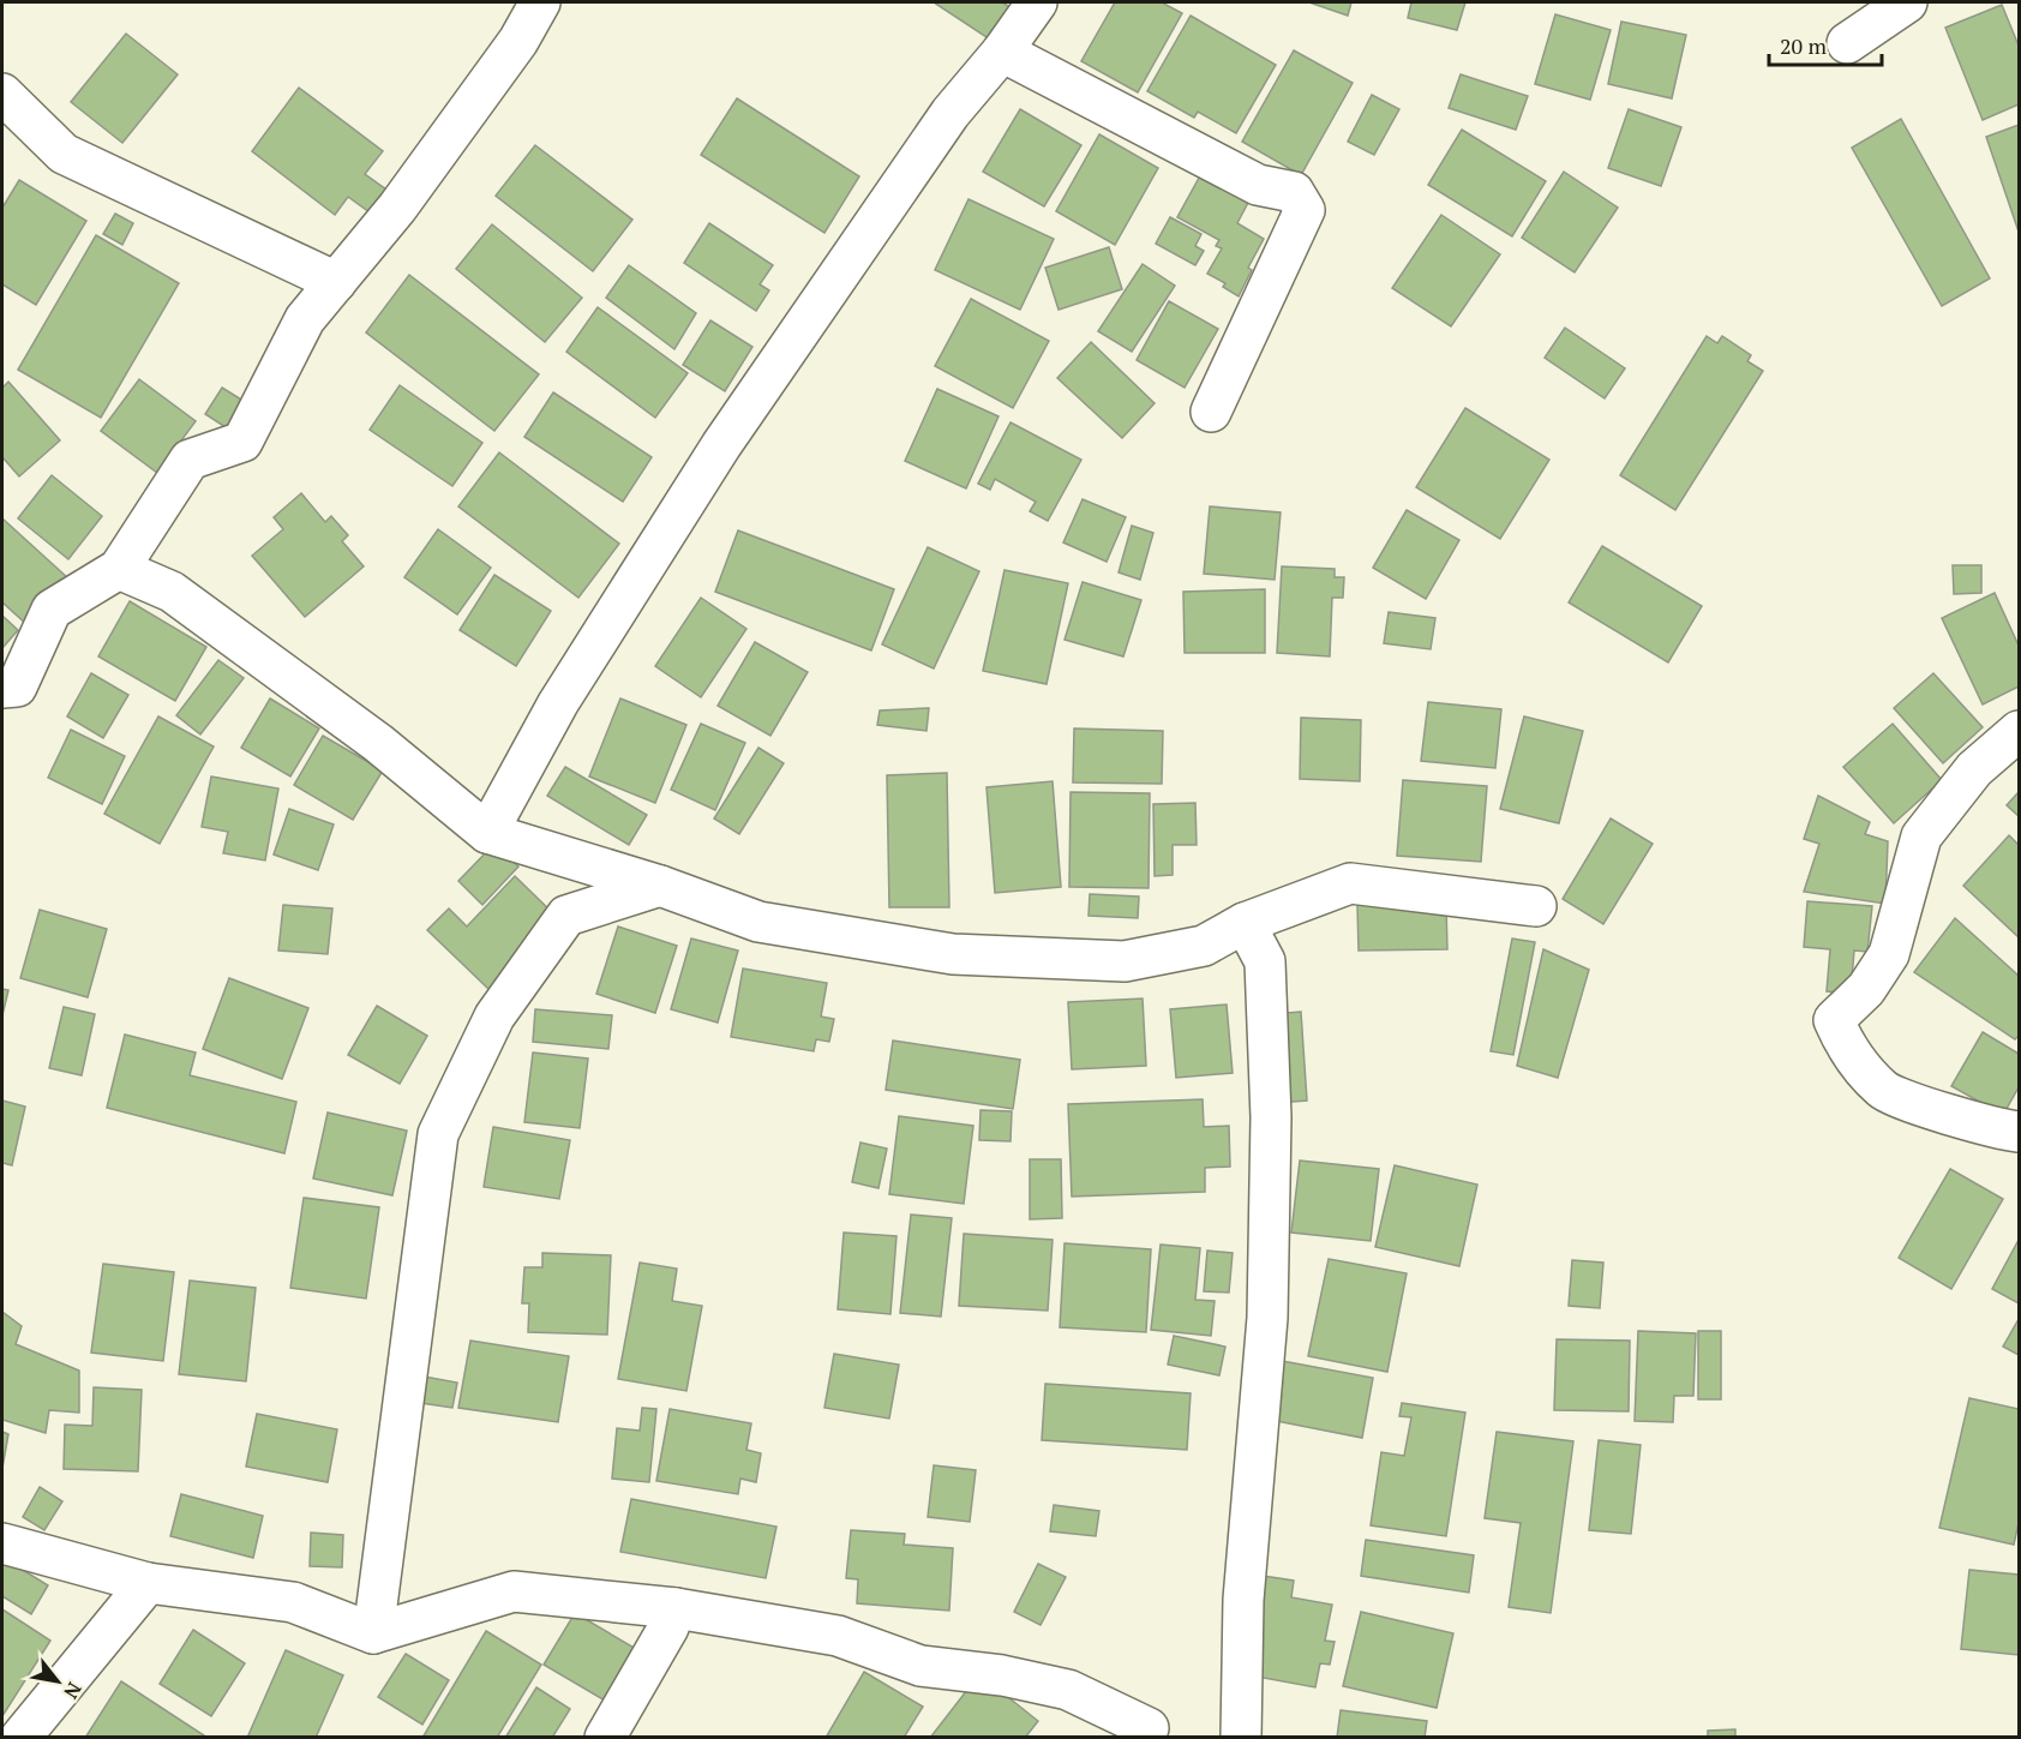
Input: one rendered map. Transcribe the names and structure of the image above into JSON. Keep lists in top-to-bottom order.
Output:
{
  "scale_bar": "20 m",
  "north": "bottom right"
}
